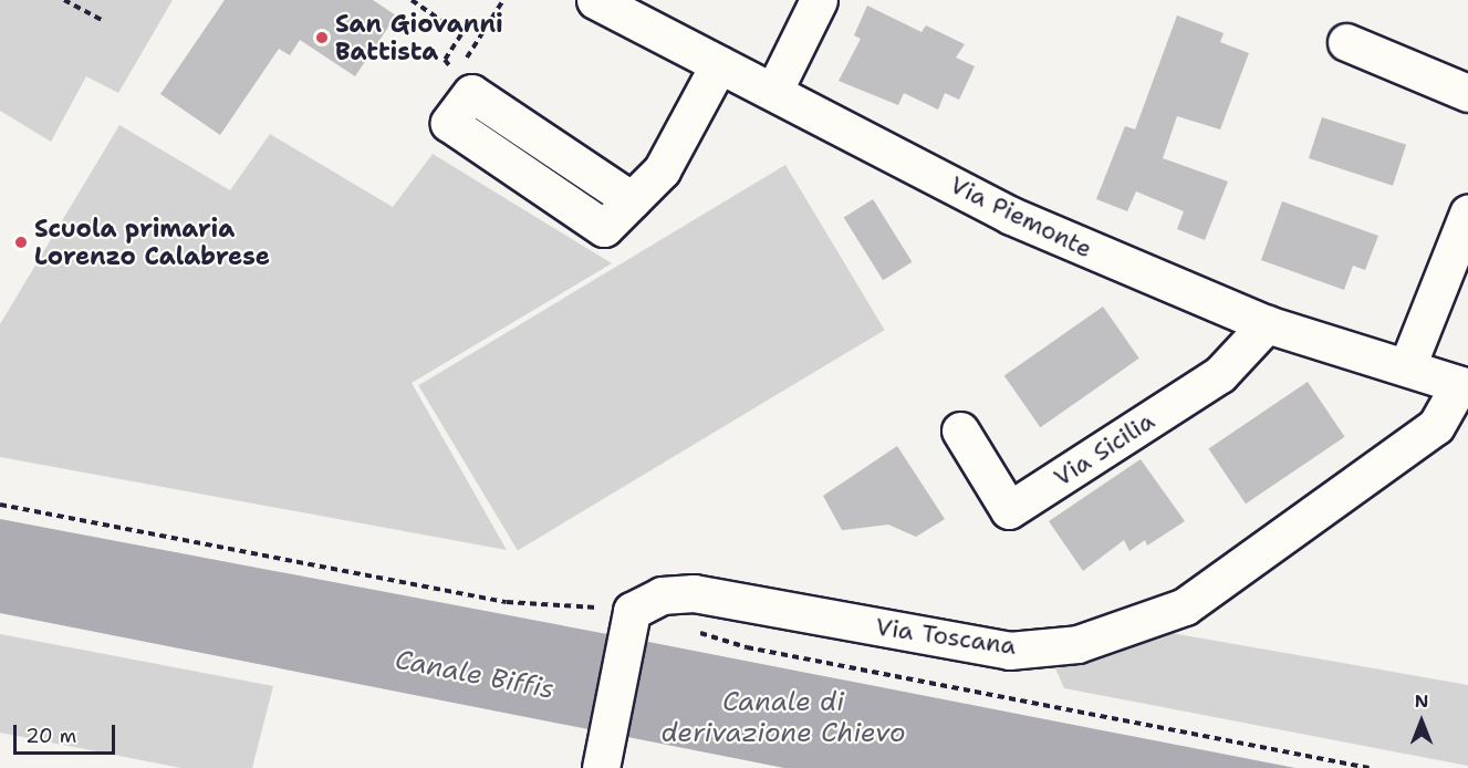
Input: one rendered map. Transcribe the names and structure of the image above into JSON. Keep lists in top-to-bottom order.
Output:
{
  "streets": {
    "street": ["Via Piemonte", "Via Sicilia", "Via Toscana"]
  },
  "crossings": [
    ["Via Piemonte", "Via Sicilia"],
    ["Via Piemonte", "Via Toscana"]
  ],
  "water": ["Canale Biffis", "Canale di derivazione Chievo"],
  "places": ["San Giovanni Battista", "Scuola primaria Lorenzo Calabrese"],
  "scale_bar": "20 m",
  "north": "top"
}
